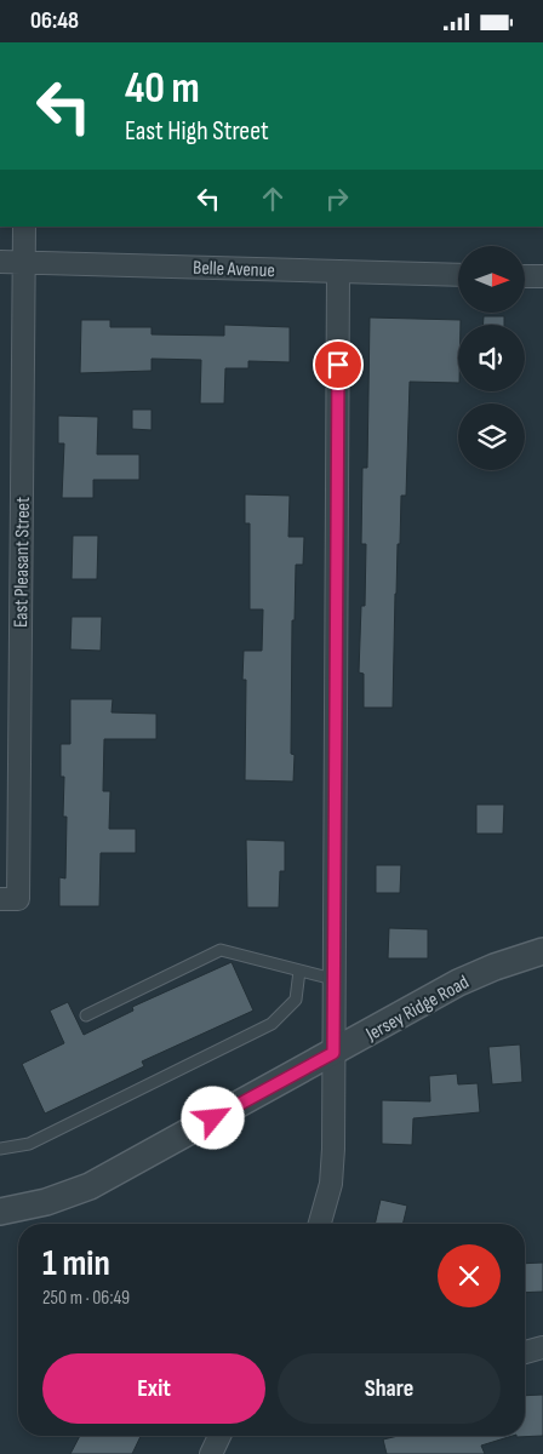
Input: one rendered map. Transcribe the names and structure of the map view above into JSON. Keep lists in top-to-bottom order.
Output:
{
  "streets": {
    "street": ["Belle Avenue", "East Pleasant Street", "Jersey Ridge Road"]
  },
  "crossings": [
    ["Belle Avenue", "East Pleasant Street"]
  ],
  "north": "right",
  "page": {
    "status": "06:48",
    "turn": ["40 m", "East High Street"],
    "heading": ["1 min", "250 m · 06:49"],
    "buttons": ["Exit", "Share"]
  }
}
